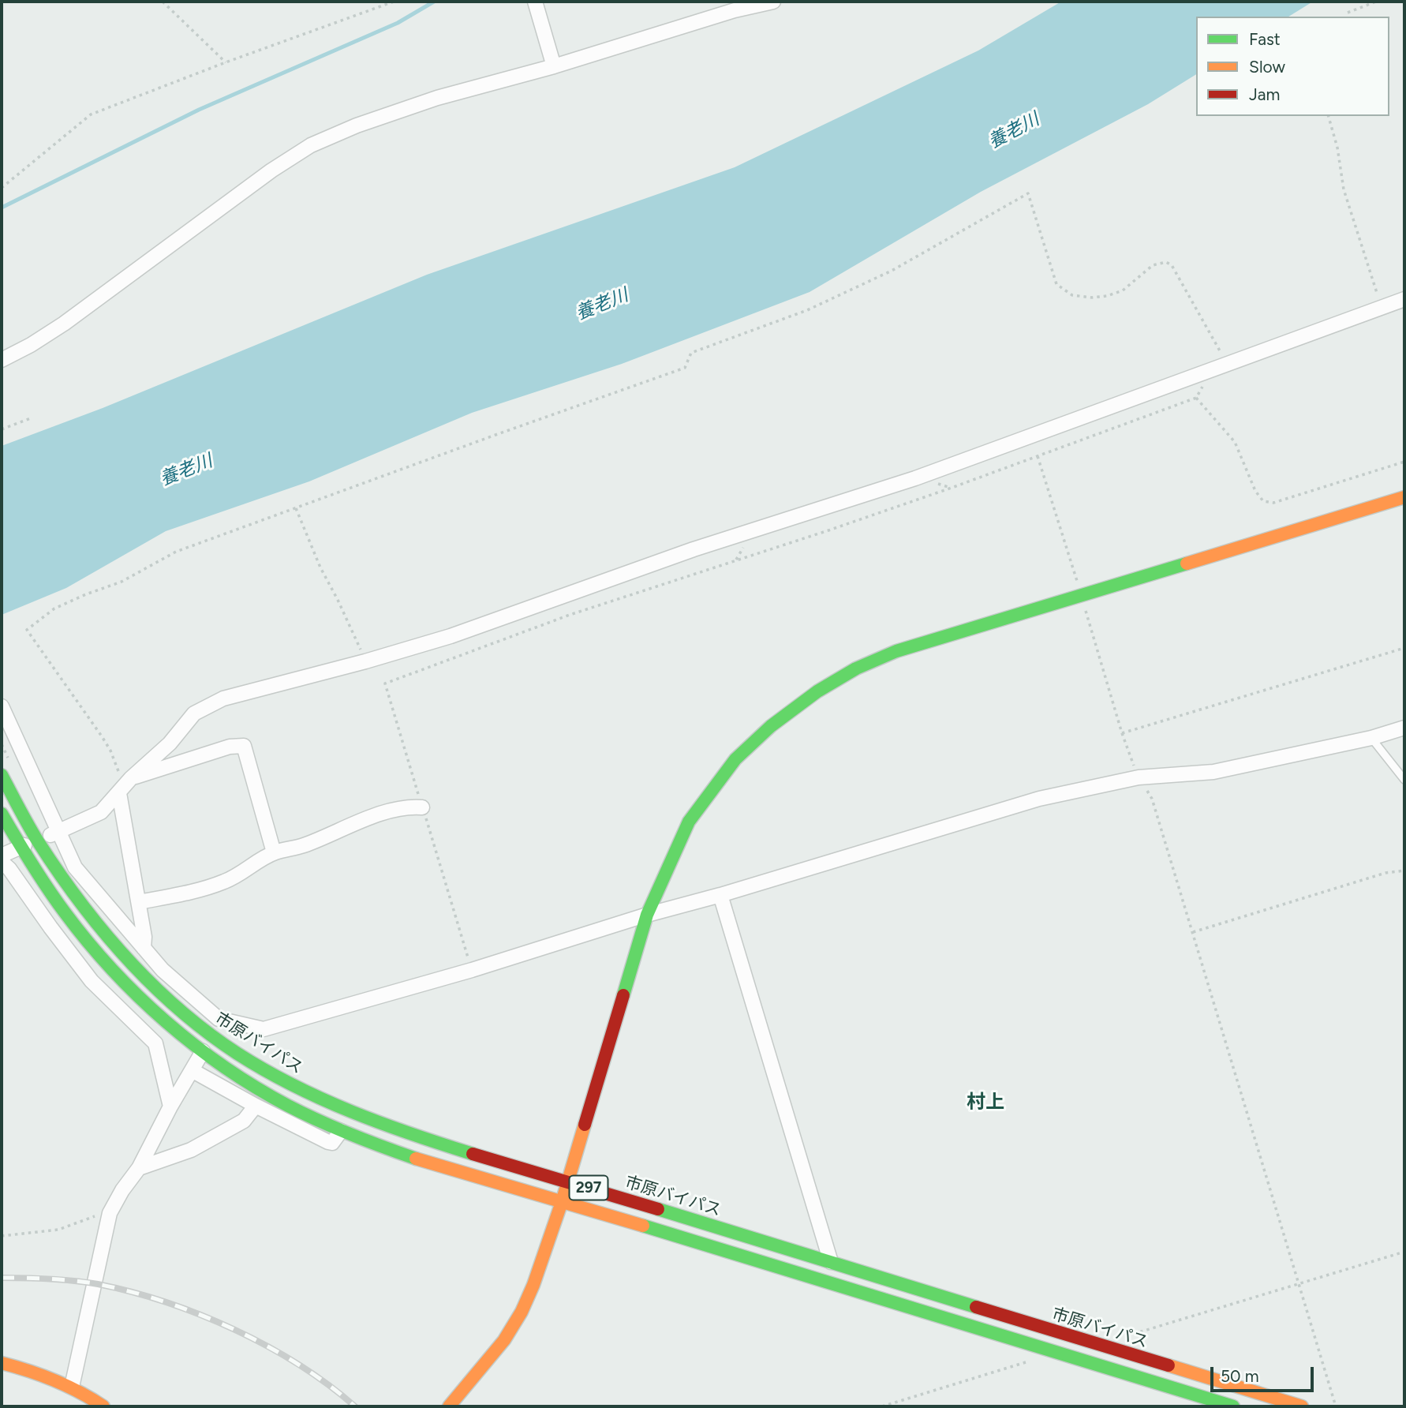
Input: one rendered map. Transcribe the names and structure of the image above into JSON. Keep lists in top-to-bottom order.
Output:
{
  "streets": {
    "main road": ["市原バイパス", "297"]
  },
  "districts": ["村上"],
  "water": ["養老川"],
  "legend": ["Fast", "Slow", "Jam"],
  "scale_bar": "50 m"
}
